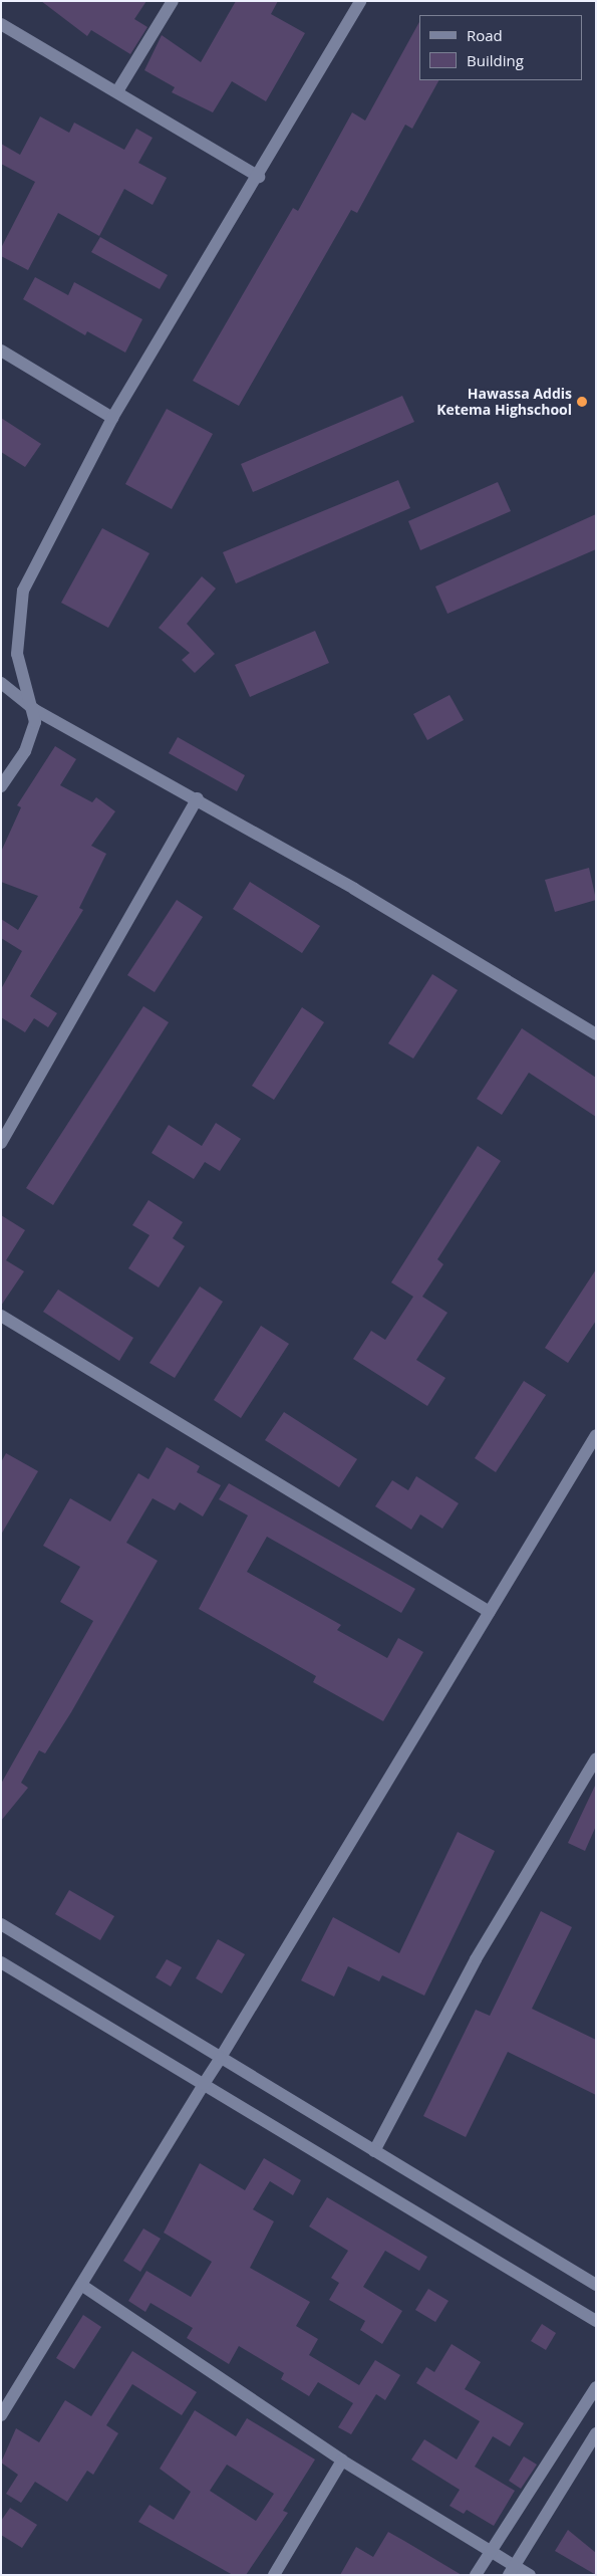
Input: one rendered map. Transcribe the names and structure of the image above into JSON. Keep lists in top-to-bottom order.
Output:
{
  "places": ["Hawassa Addis Ketema Highschool"],
  "legend": ["Road", "Building"]
}
